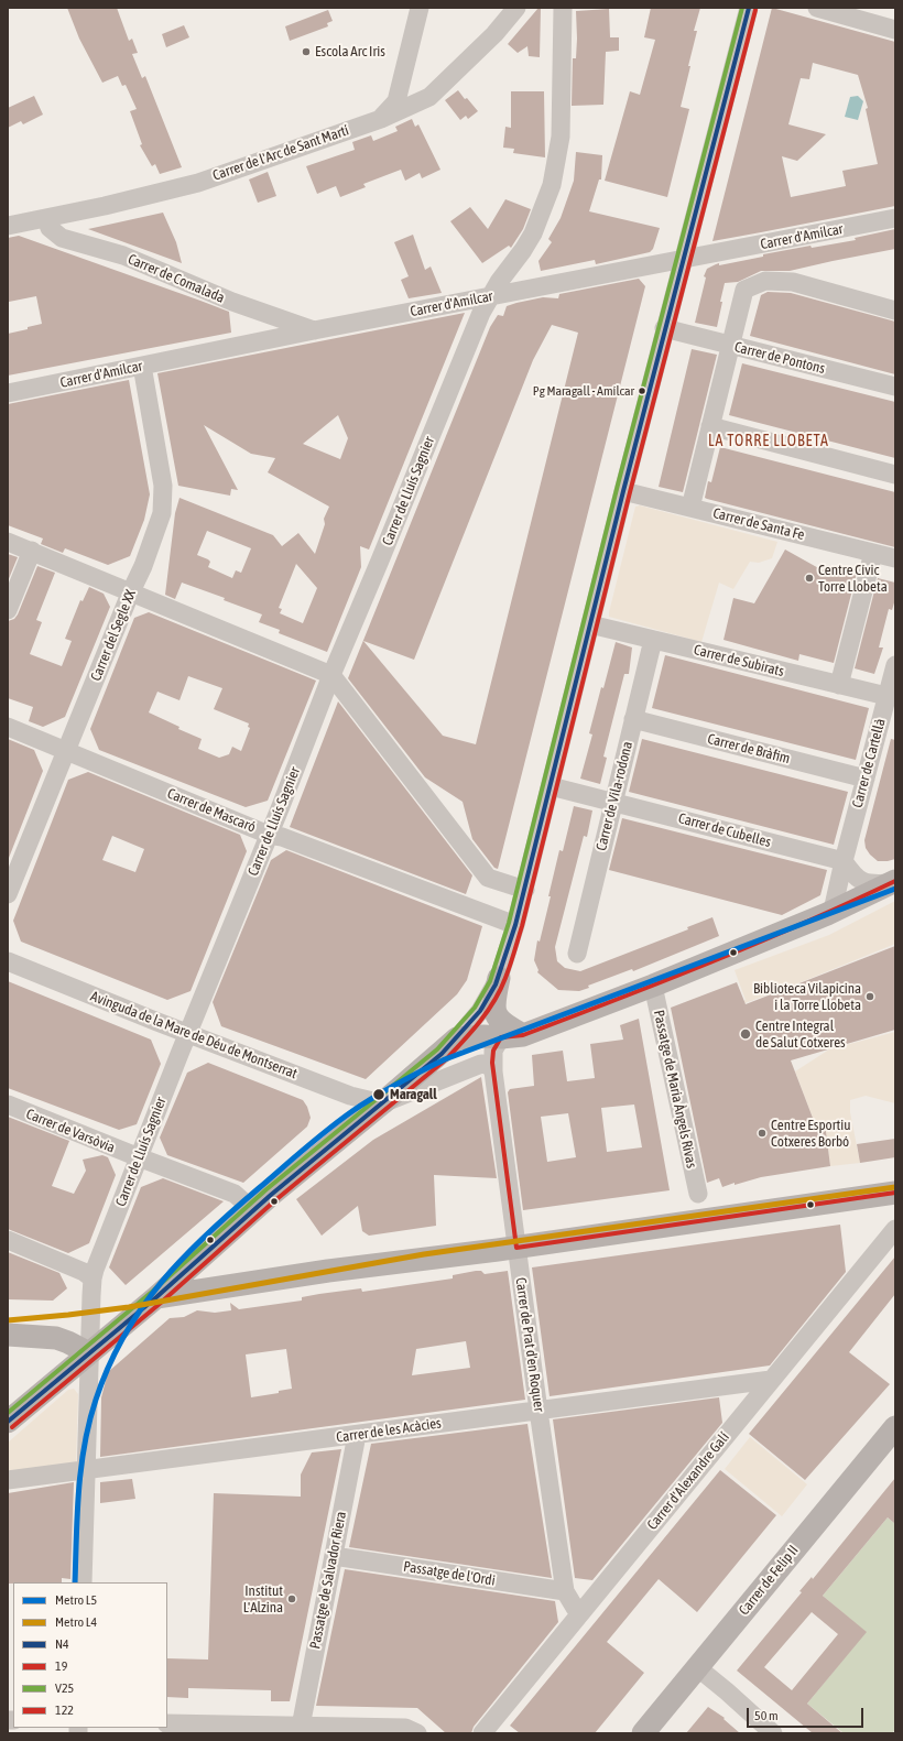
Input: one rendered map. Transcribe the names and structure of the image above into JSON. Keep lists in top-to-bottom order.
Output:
{
  "streets": {
    "main road": ["Carrer de Felip II"],
    "street": [
      "Carrer de l'Arc de Sant Martí",
      "Carrer d'Amílcar",
      "Carrer de Comalada",
      "Carrer de Pontons",
      "Carrer de Lluís Sagnier",
      "Carrer de Santa Fe",
      "Carrer del Segle XX",
      "Carrer de Subirats",
      "Carrer de Bràfim",
      "Carrer de Cartellà",
      "Carrer de Vila-rodona",
      "Carrer de Mascaró",
      "Carrer de Cubelles",
      "Avinguda de la Mare de Déu de Montserrat",
      "Passatge de Maria Àngels Rivas",
      "Carrer de Varsòvia",
      "Carrer de Prat d'en Roquer",
      "Carrer de les Acàcies",
      "Carrer d'Alexandre Galí",
      "Passatge de l'Ordi",
      "Passatge de Salvador Riera"
    ]
  },
  "crossings": [
    ["Carrer de l'Arc de Sant Martí", "Carrer de Comalada"],
    ["Carrer d'Amílcar", "Carrer de Comalada"],
    ["Carrer d'Amílcar", "Carrer de Lluís Sagnier"],
    ["Carrer d'Amílcar", "Carrer del Segle XX"],
    ["Carrer de Lluís Sagnier", "Carrer de Mascaró"],
    ["Carrer de Lluís Sagnier", "Avinguda de la Mare de Déu de Montserrat"],
    ["Carrer de Lluís Sagnier", "Carrer de Varsòvia"],
    ["Carrer de Lluís Sagnier", "Carrer de les Acàcies"],
    ["Carrer del Segle XX", "Carrer de Mascaró"],
    ["Carrer de Subirats", "Carrer de Cartellà"],
    ["Carrer de Subirats", "Carrer de Vila-rodona"],
    ["Carrer de Bràfim", "Carrer de Cartellà"],
    ["Carrer de Bràfim", "Carrer de Vila-rodona"],
    ["Carrer de Cartellà", "Carrer de Cubelles"],
    ["Carrer de Vila-rodona", "Carrer de Cubelles"],
    ["Carrer de Prat d'en Roquer", "Carrer de les Acàcies"],
    ["Carrer de Prat d'en Roquer", "Carrer d'Alexandre Galí"],
    ["Carrer de Prat d'en Roquer", "Passatge de l'Ordi"],
    ["Carrer de les Acàcies", "Carrer d'Alexandre Galí"],
    ["Carrer de les Acàcies", "Passatge de Salvador Riera"],
    ["Passatge de l'Ordi", "Passatge de Salvador Riera"]
  ],
  "districts": ["LA TORRE LLOBETA"],
  "places": [
    "Escola Arc Iris",
    "Pg Maragall - Amílcar",
    "Centre Cívic Torre Llobeta",
    "Biblioteca Vilapicina i la Torre Llobeta",
    "Centre Integral de Salut Cotxeres",
    "Maragall",
    "Centre Esportiu Cotxeres Borbó",
    "Institut L'Alzina"
  ],
  "lines": [
    "transit line N4",
    "transit line V25",
    "transit line 19",
    "transit line 122",
    "metro line L5",
    "metro line L4"
  ],
  "legend": [
    "Metro L5",
    "Metro L4",
    "N4",
    "19",
    "V25",
    "122"
  ],
  "scale_bar": "50 m"
}
